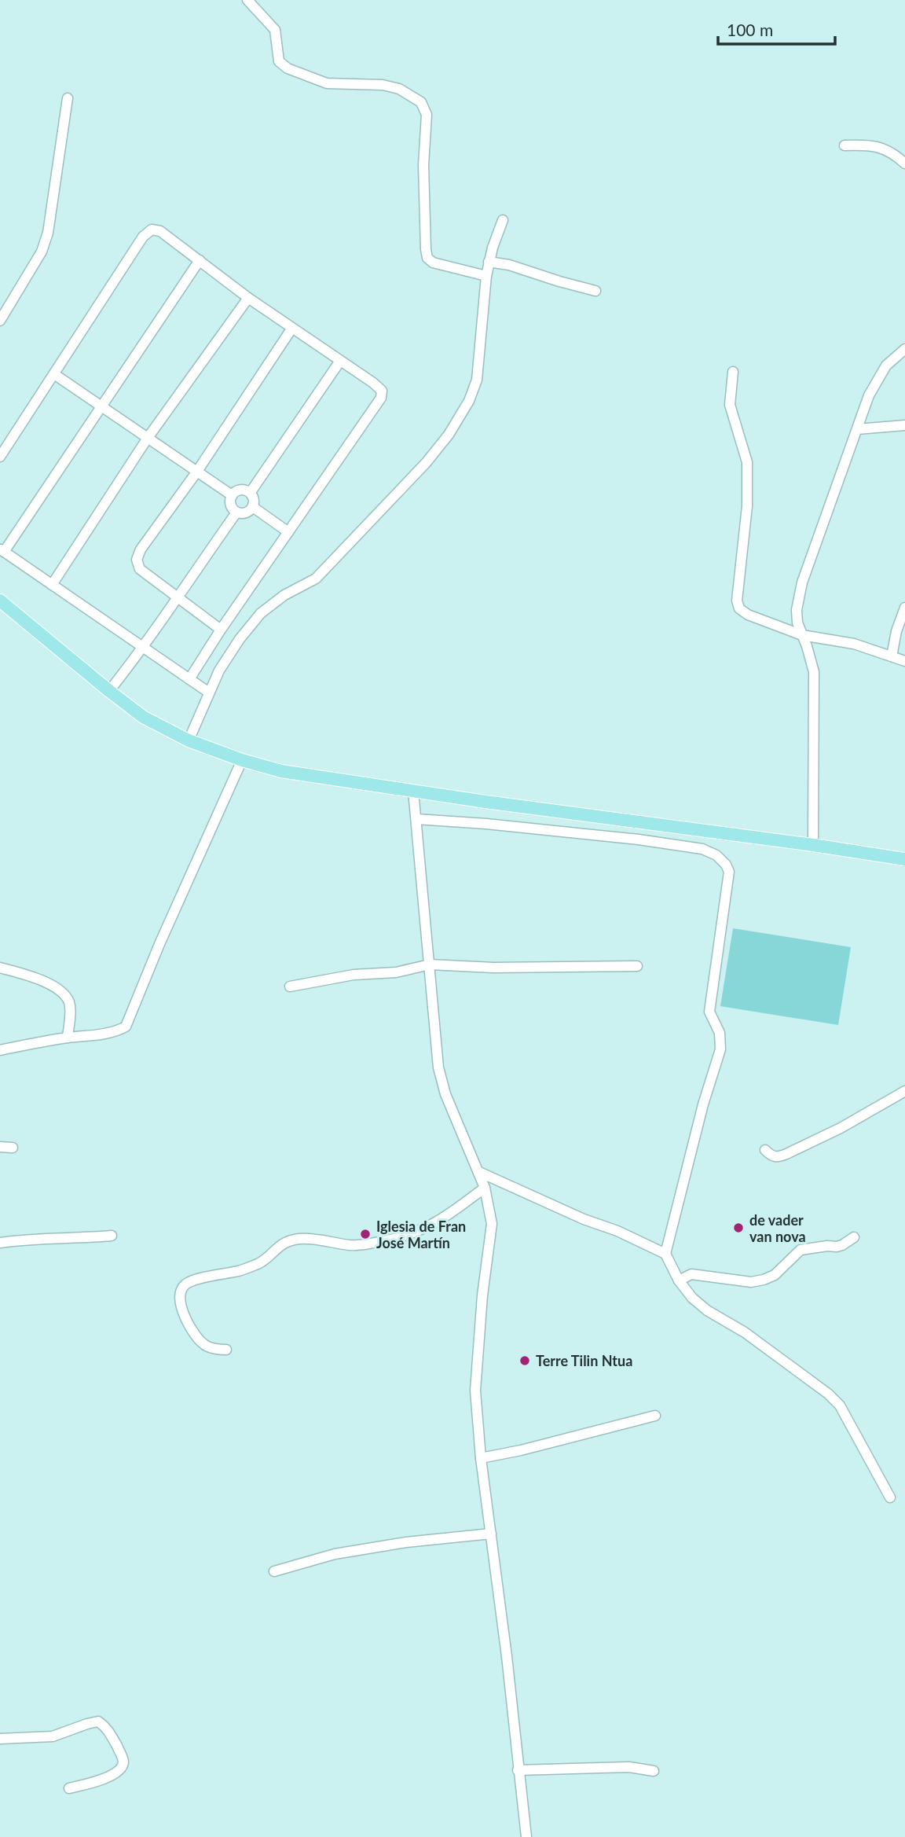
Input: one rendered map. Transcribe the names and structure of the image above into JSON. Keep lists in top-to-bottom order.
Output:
{
  "places": ["de vader van nova", "Iglesia de Fran José Martín", "Terre Tilin Ntua"],
  "scale_bar": "100 m"
}
